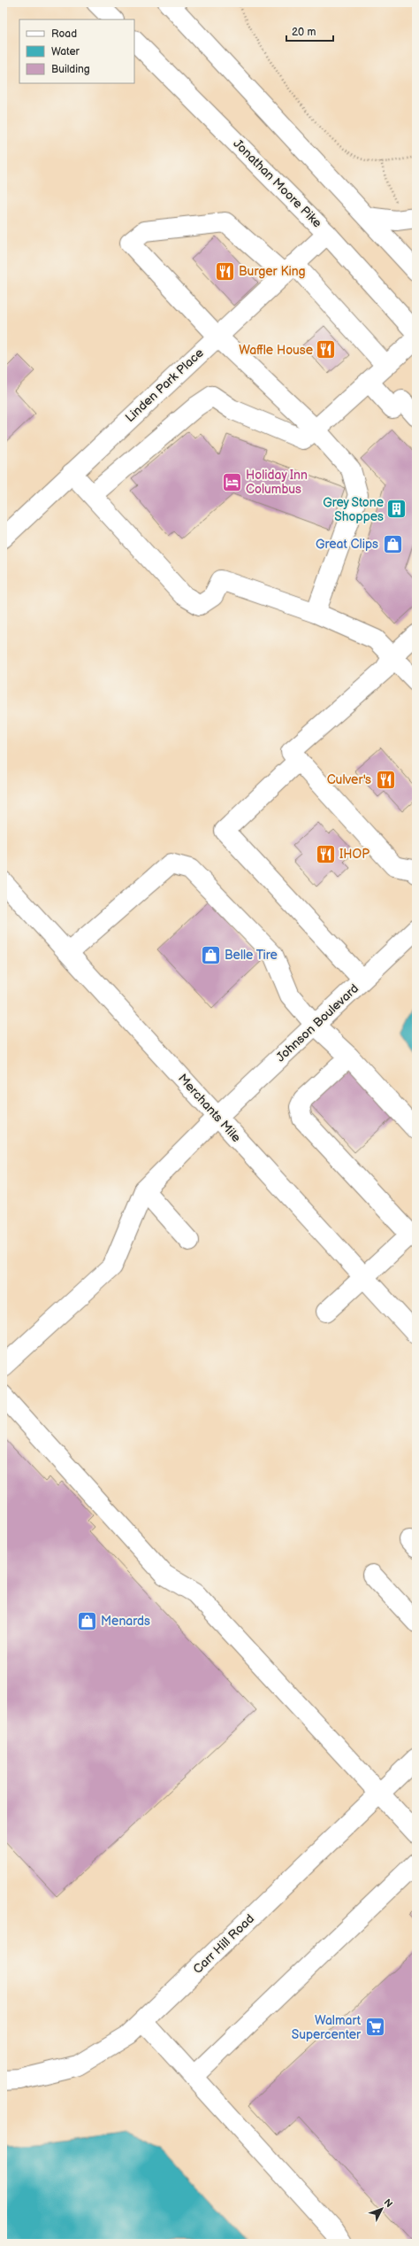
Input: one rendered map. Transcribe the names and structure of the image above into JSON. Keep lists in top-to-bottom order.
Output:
{
  "streets": {
    "main road": [
      "Jonathan Moore Pike",
      "Linden Park Place",
      "Johnson Boulevard",
      "Merchants Mile",
      "Carr Hill Road"
    ]
  },
  "crossings": [
    ["Jonathan Moore Pike", "Linden Park Place"],
    ["Johnson Boulevard", "Merchants Mile"]
  ],
  "places": {
    "restaurant": [
      "Burger King",
      "Waffle House",
      "Culver's",
      "IHOP"
    ],
    "hotel": ["Holiday Inn Columbus"],
    "building": ["Grey Stone Shoppes"],
    "shop": ["Great Clips", "Belle Tire", "Menards"],
    "supermarket": ["Walmart Supercenter"]
  },
  "legend": ["Road", "Water", "Building"],
  "scale_bar": "20 m",
  "north": "top right"
}
